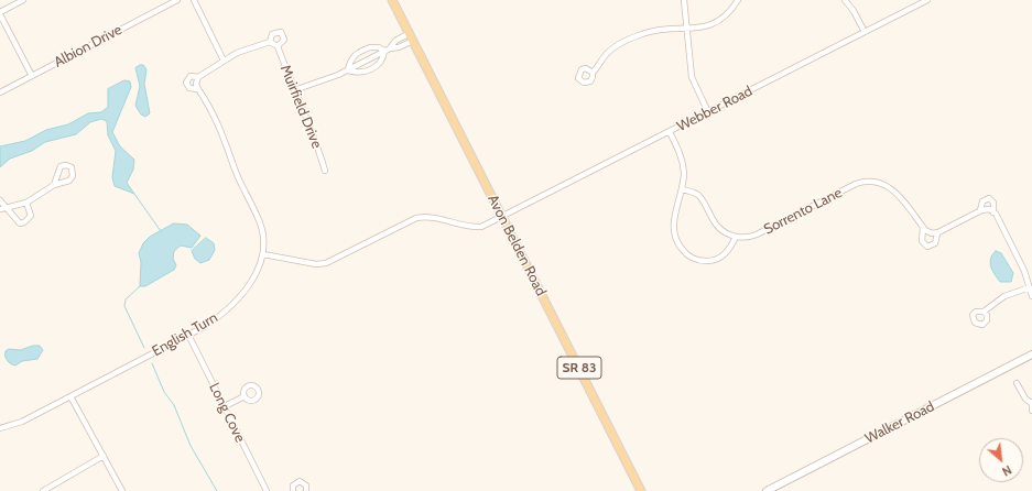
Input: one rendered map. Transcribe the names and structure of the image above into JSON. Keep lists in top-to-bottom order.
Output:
{
  "streets": {
    "main road": ["Avon Belden Road", "SR 83"],
    "street": [
      "Albion Drive",
      "Muirfield Drive",
      "Webber Road",
      "Sorrento Lane",
      "English Turn",
      "Long Cove",
      "Walker Road"
    ]
  },
  "crossings": [
    ["Webber Road", "Avon Belden Road"],
    ["Webber Road", "English Turn"],
    ["English Turn", "Long Cove"]
  ],
  "north": "bottom right"
}
